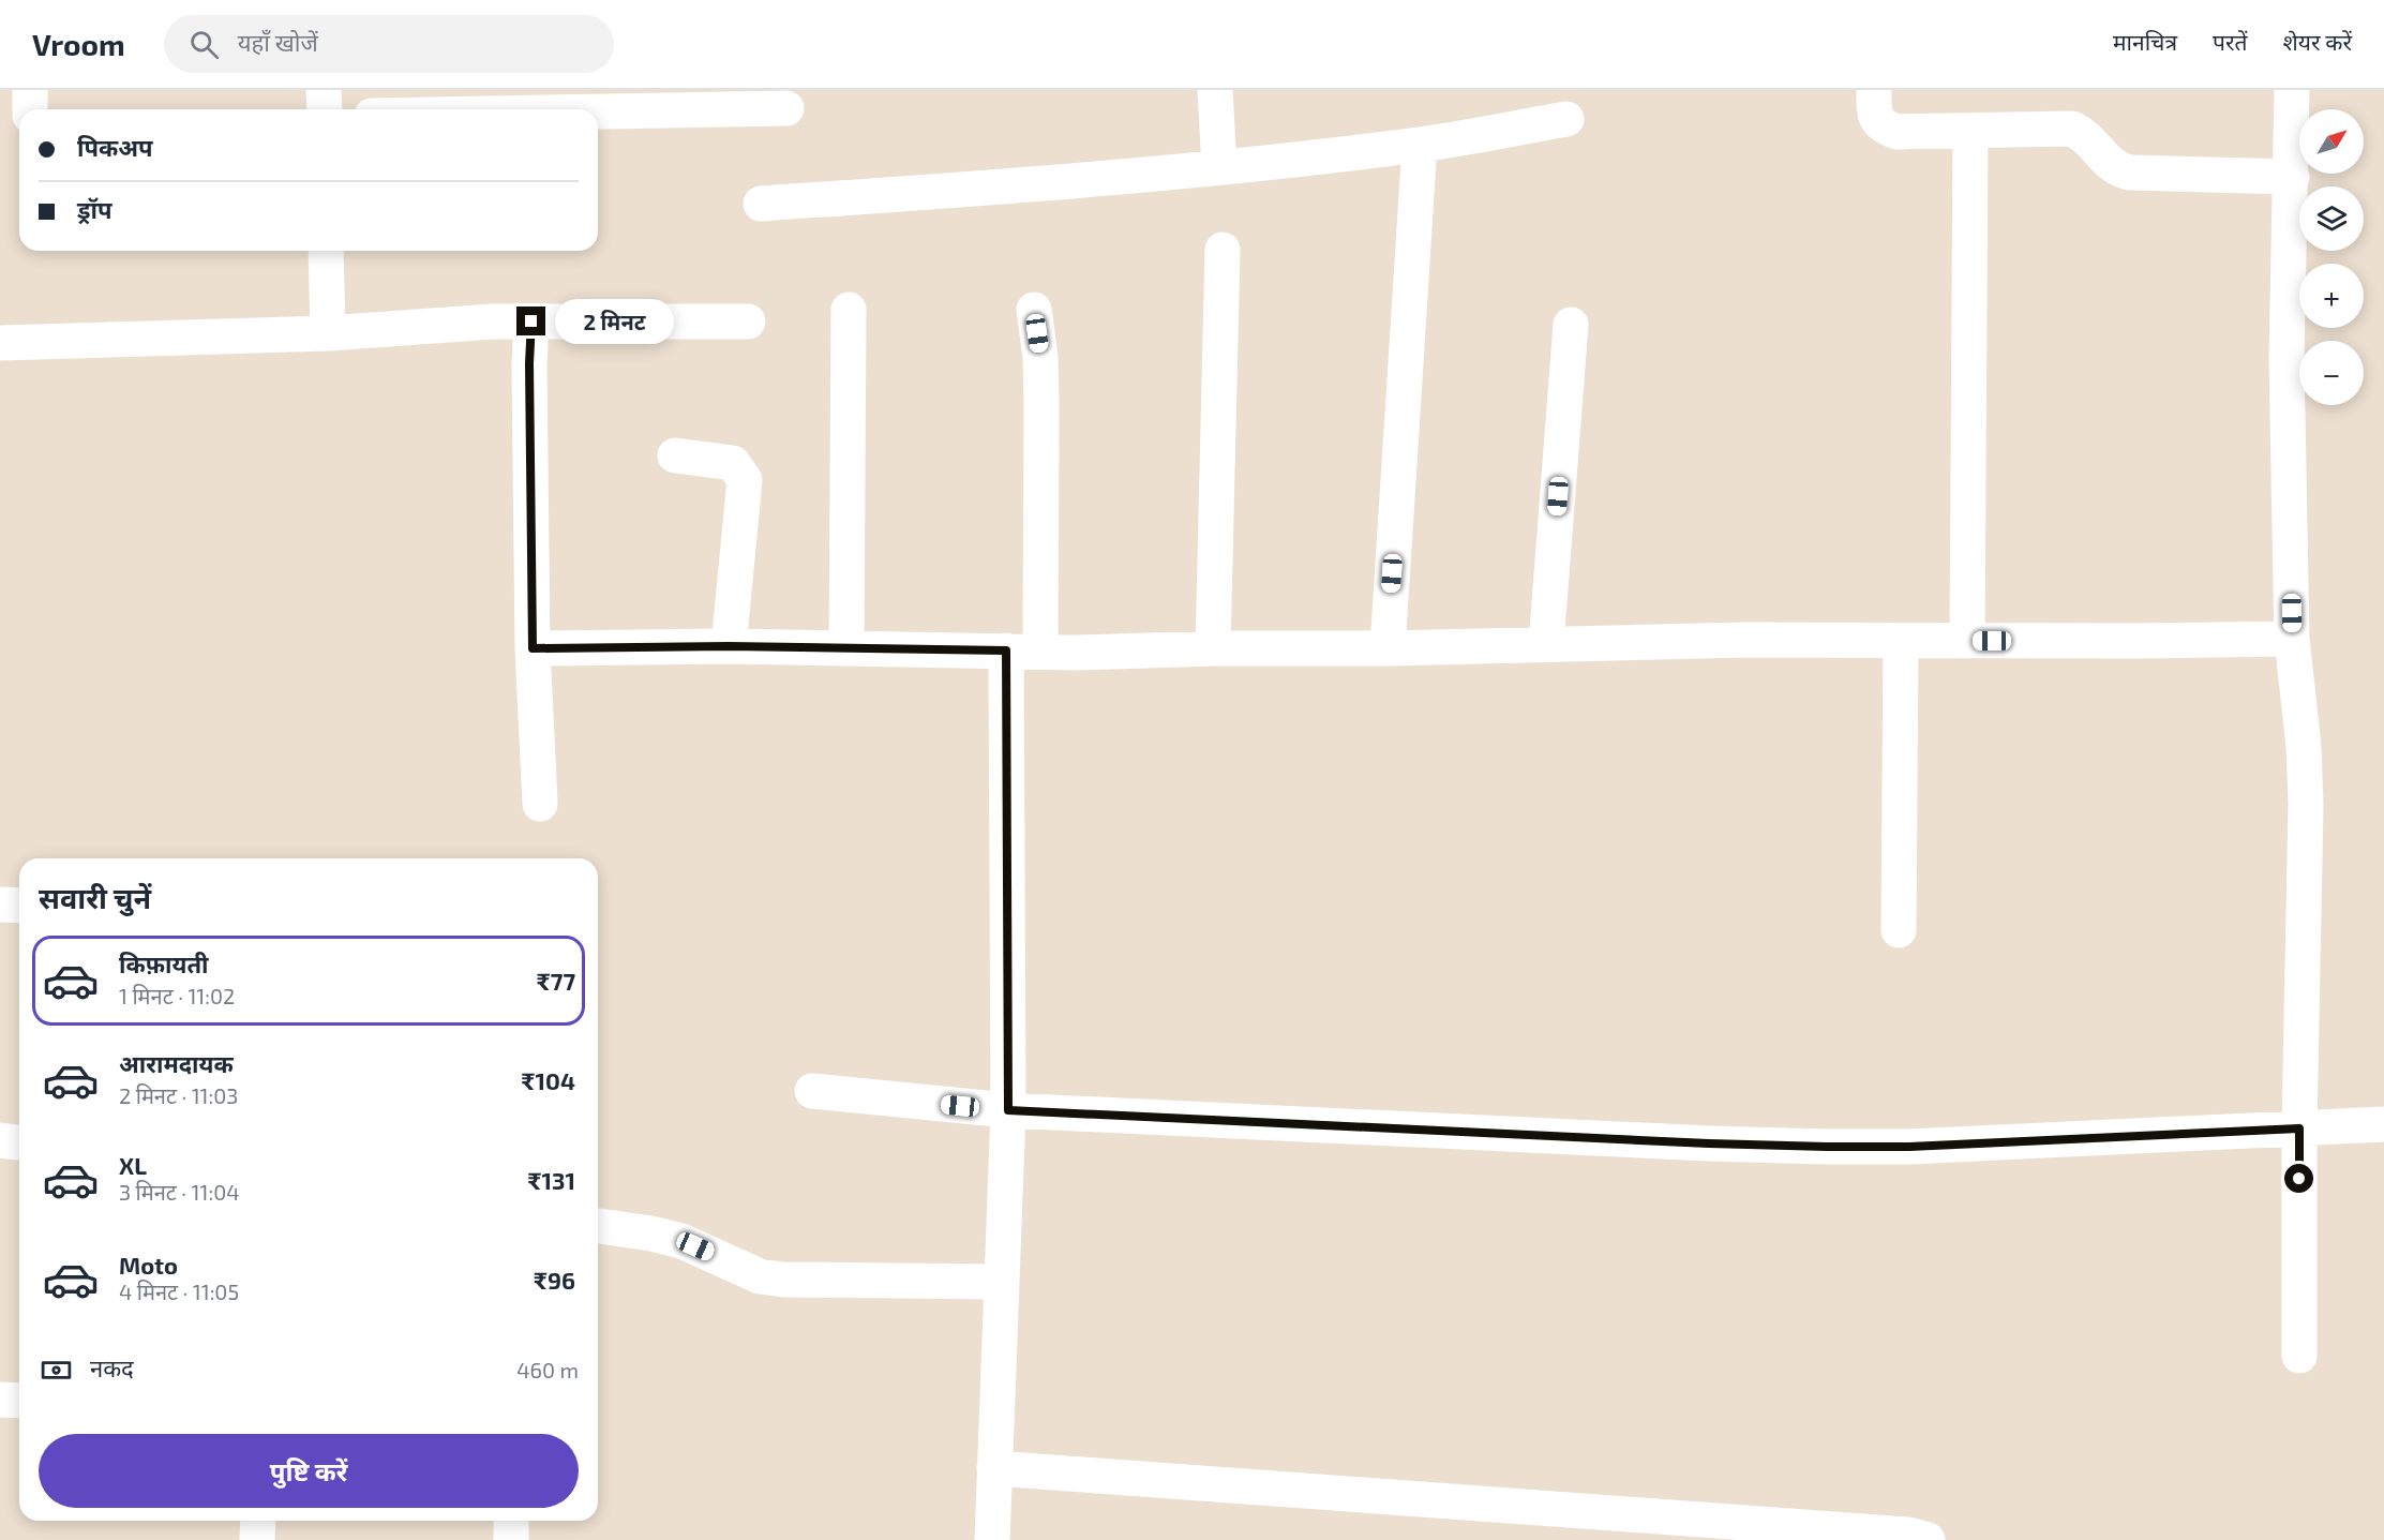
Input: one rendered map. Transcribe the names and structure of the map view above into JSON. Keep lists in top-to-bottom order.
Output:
{
  "north": "top right",
  "page": {
    "header": "Vroom",
    "search": "यहाँ खोजें",
    "nav": ["मानचित्र", "परतें", "शेयर करें"],
    "map_buttons": ["+", "−"],
    "banner": ["पिकअप", "ड्रॉप"],
    "bubble": "2 मिनट",
    "heading": "सवारी चुनें",
    "list": [
      {
        "name": "किफ़ायती",
        "note": "1 मिनट · 11:02",
        "value": "₹77"
      },
      {
        "name": "आरामदायक",
        "note": "2 मिनट · 11:03",
        "value": "₹104"
      },
      {
        "name": "XL",
        "note": "3 मिनट · 11:04",
        "value": "₹131"
      },
      {
        "name": "Moto",
        "note": "4 मिनट · 11:05",
        "value": "₹96"
      }
    ],
    "pay": ["नकद", "460 m"],
    "buttons": "पुष्टि करें"
  }
}
